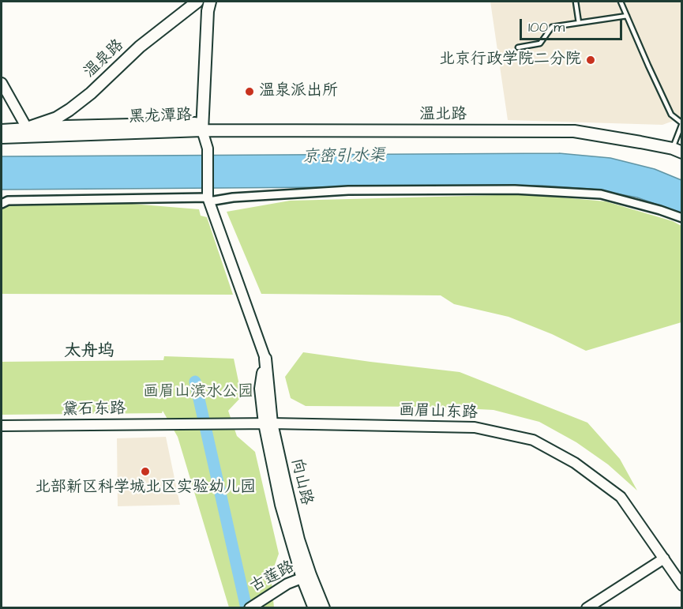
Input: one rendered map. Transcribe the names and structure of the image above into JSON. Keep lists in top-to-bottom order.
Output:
{
  "streets": {
    "main road": [
      "温泉路",
      "温北路",
      "黑龙潭路",
      "向山路"
    ],
    "street": ["黛石东路", "画眉山东路", "古莲路"]
  },
  "crossings": [
    ["温泉路", "黑龙潭路"],
    ["温北路", "黑龙潭路"],
    ["温北路", "向山路"],
    ["黑龙潭路", "向山路"],
    ["黛石东路", "画眉山东路"],
    ["黛石东路", "向山路"],
    ["画眉山东路", "向山路"],
    ["向山路", "古莲路"]
  ],
  "districts": ["太舟坞"],
  "water": ["京密引水渠"],
  "parks": ["画眉山滨水公园"],
  "places": ["北京行政学院二分院", "温泉派出所", "北部新区科学城北区实验幼儿园"],
  "scale_bar": "100 m"
}
